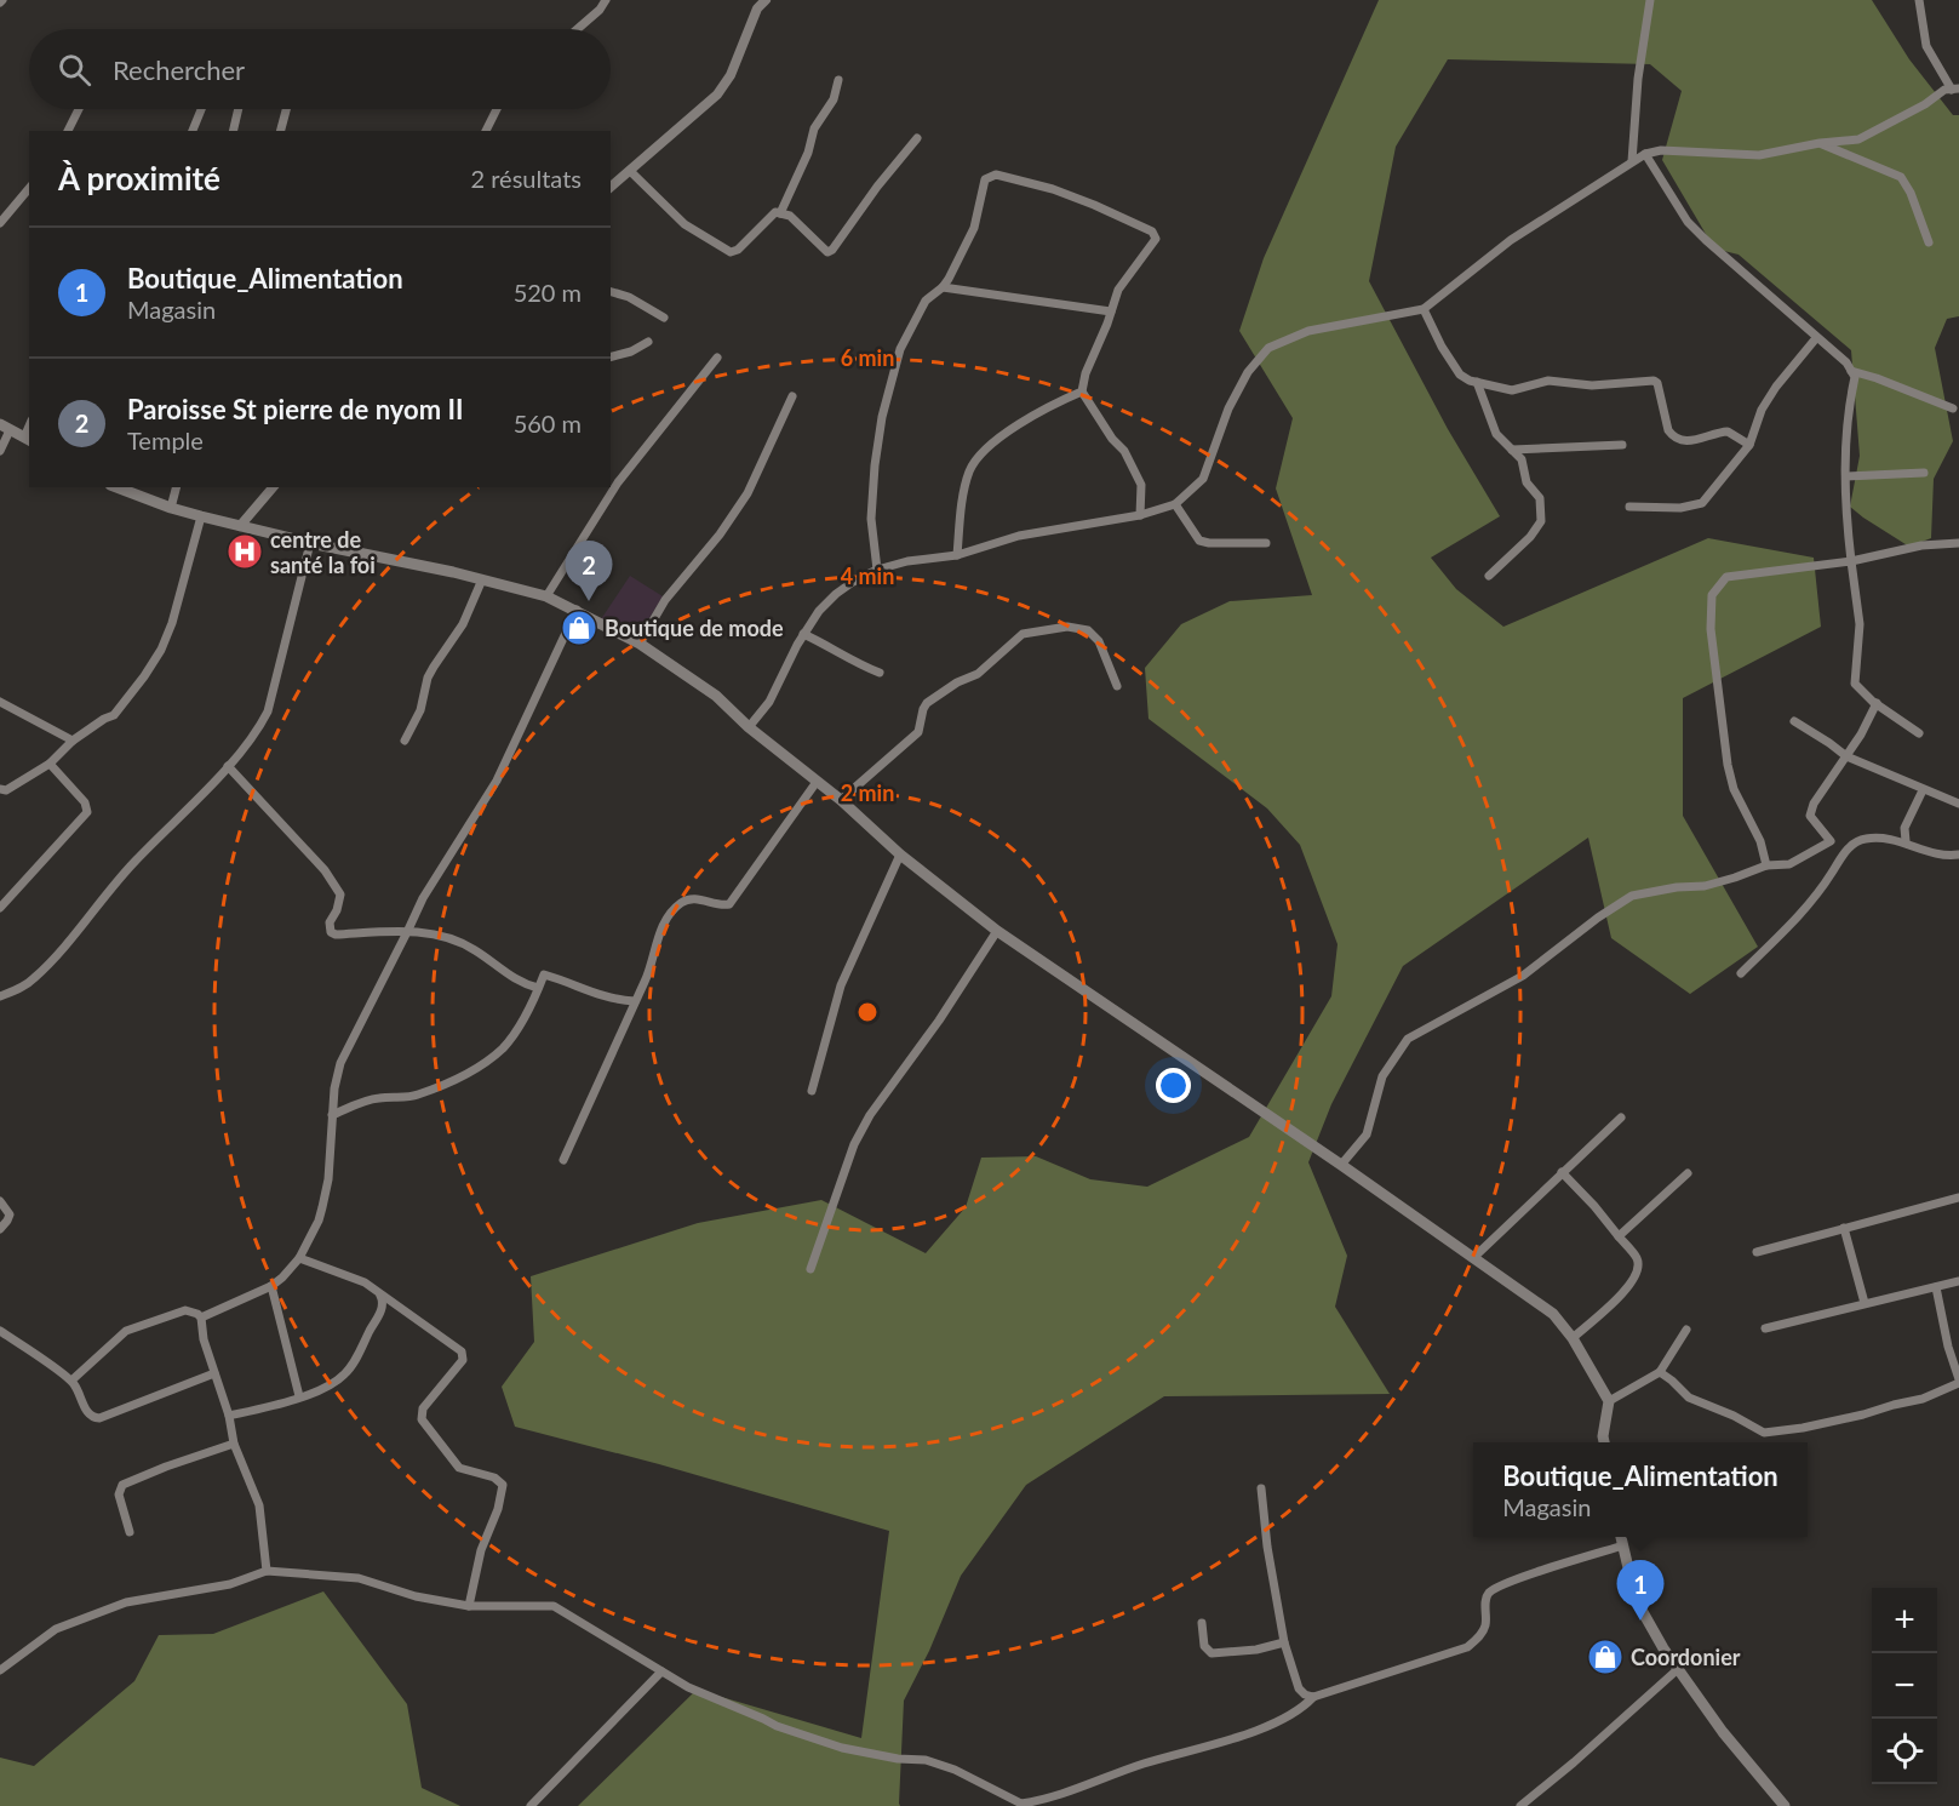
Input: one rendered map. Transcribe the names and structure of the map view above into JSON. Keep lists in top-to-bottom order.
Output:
{
  "places": {
    "hospital": ["centre de santé la foi"],
    "shop": ["Boutique de mode", "Coordonier"]
  },
  "page": {
    "search": "Rechercher",
    "heading": ["À proximité", "2 résultats"],
    "list": [
      {
        "mark": "1",
        "name": "Boutique_Alimentation",
        "note": "Magasin",
        "value": "520 m"
      },
      {
        "mark": "2",
        "name": "Paroisse St pierre de nyom II",
        "note": "Temple",
        "value": "560 m"
      }
    ],
    "pins": ["2", "1"],
    "popup": ["Boutique_Alimentation", "Magasin"],
    "map_buttons": ["+", "−"]
  },
  "rings": ["6 min", "4 min", "2 min"]
}
